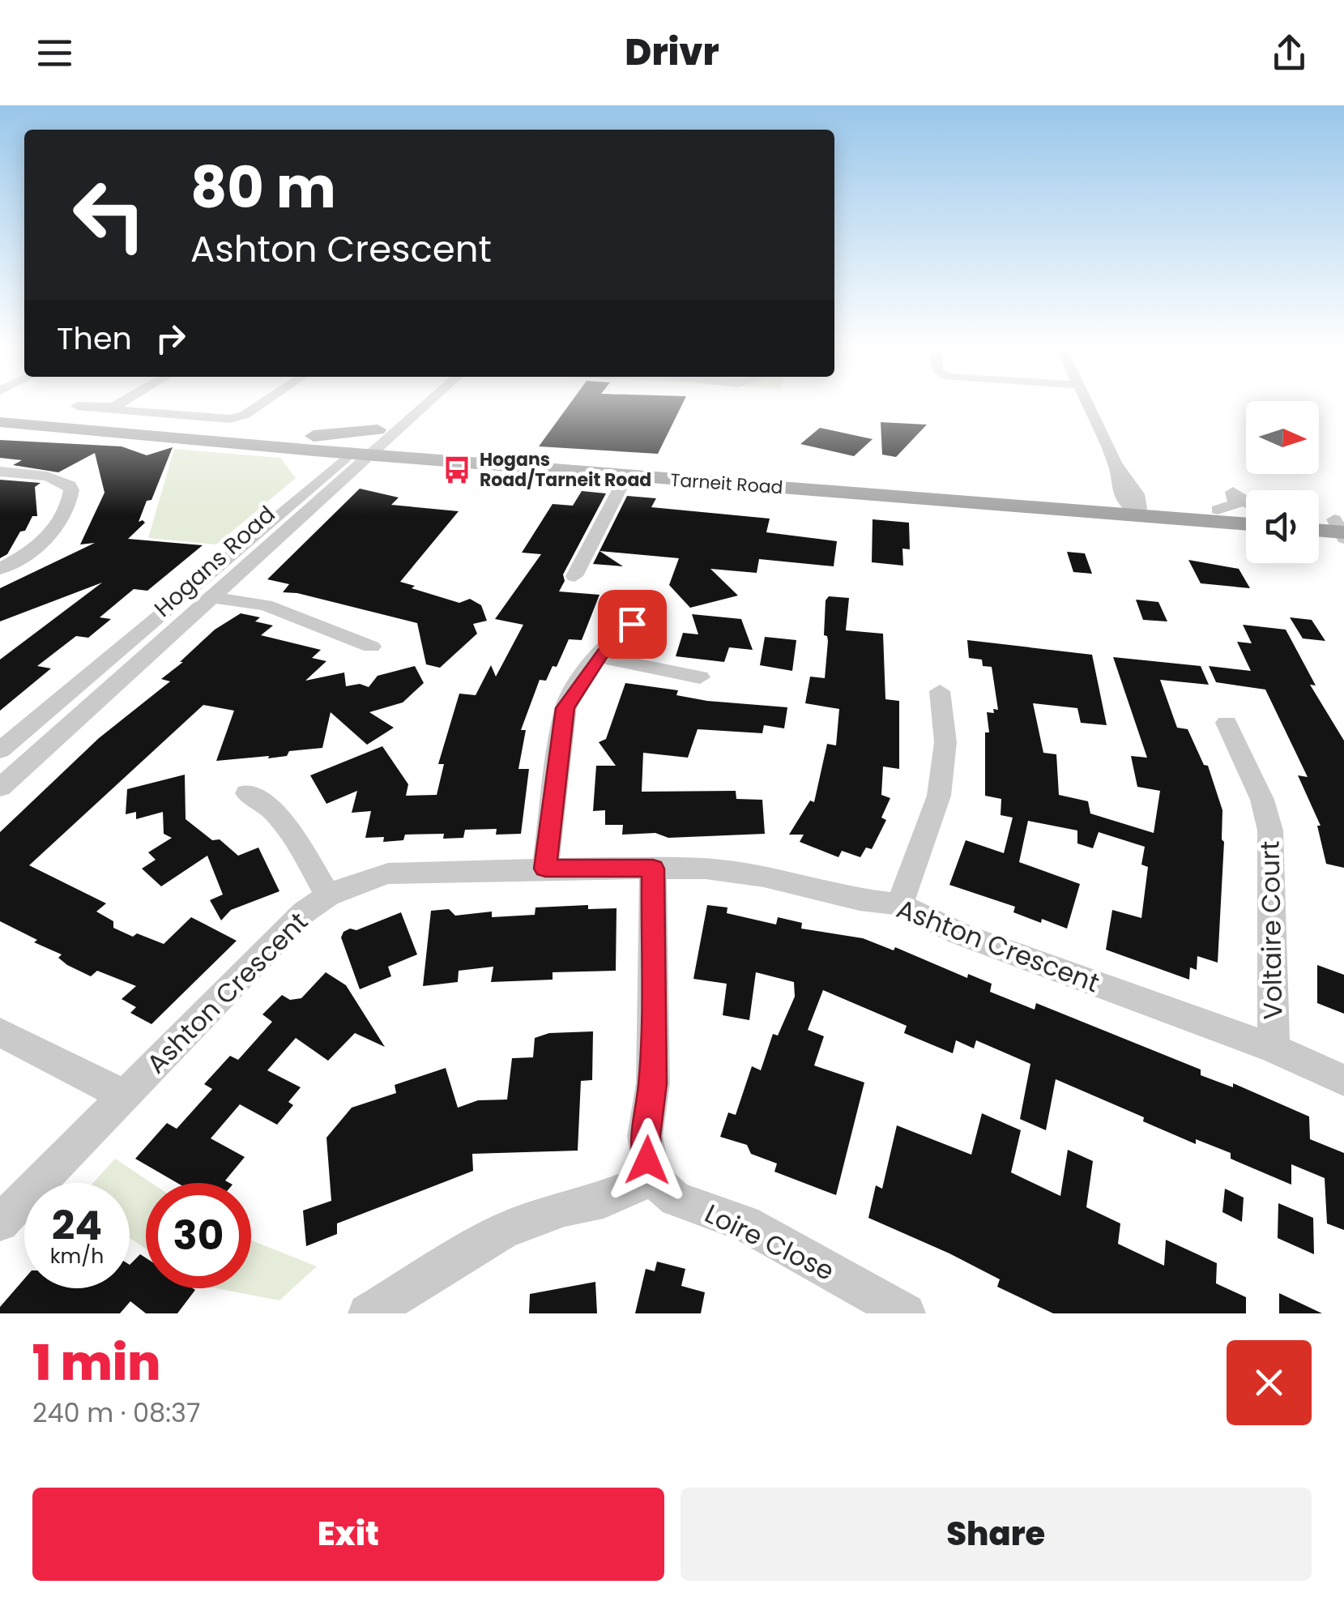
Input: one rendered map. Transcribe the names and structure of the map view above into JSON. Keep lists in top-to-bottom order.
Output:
{
  "streets": {
    "main road": ["Tarneit Road"],
    "street": [
      "Hogans Road",
      "Voltaire Court",
      "Ashton Crescent",
      "Loire Close"
    ]
  },
  "crossings": [
    ["Tarneit Road", "Hogans Road"],
    ["Voltaire Court", "Ashton Crescent"]
  ],
  "places": {
    "bus stop": ["Hogans Road/Tarneit Road"]
  },
  "north": "right",
  "page": {
    "header": "Drivr",
    "turn": ["80 m", "Ashton Crescent"],
    "then": "Then",
    "speed": "24 km/h",
    "limit": "30",
    "heading": ["1 min", "240 m · 08:37"],
    "buttons": ["Exit", "Share"]
  }
}
